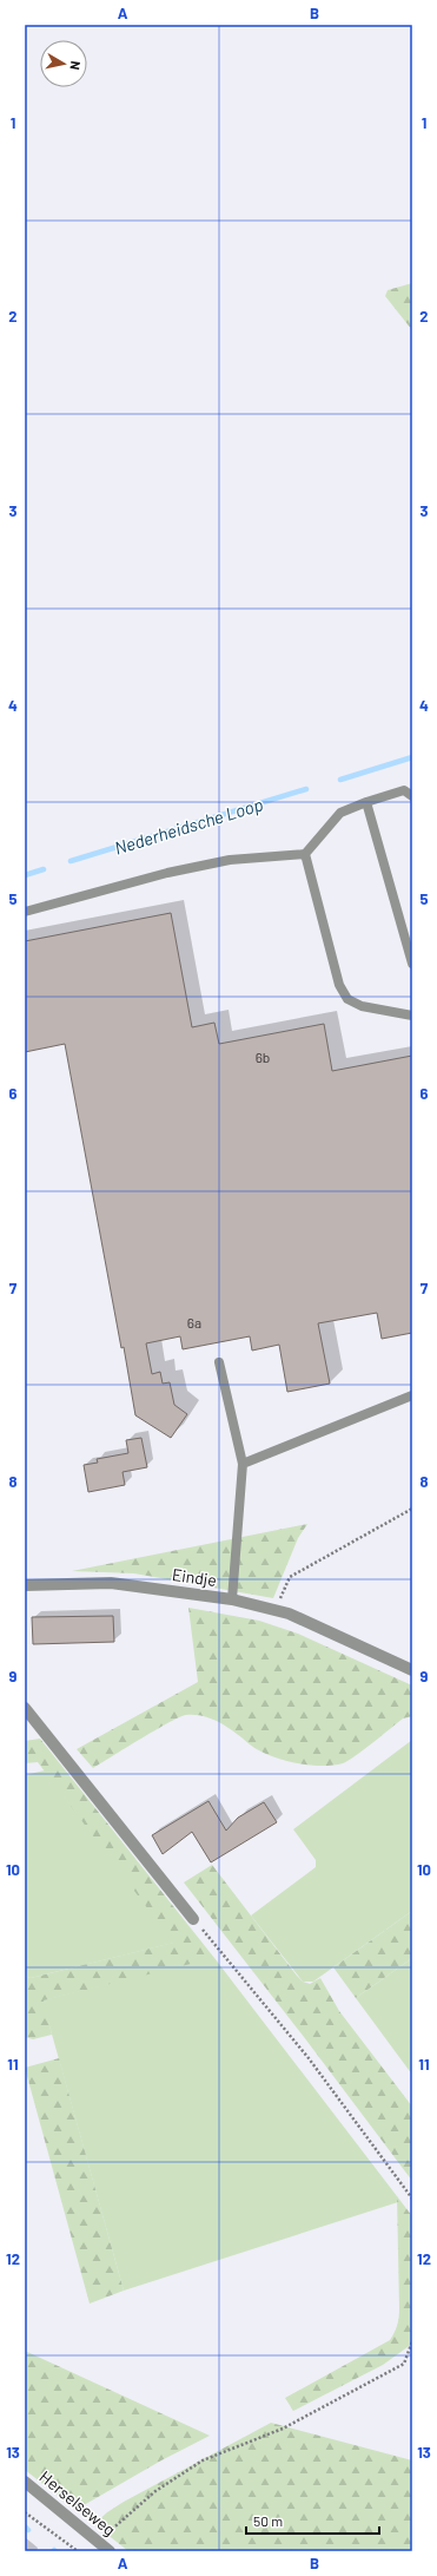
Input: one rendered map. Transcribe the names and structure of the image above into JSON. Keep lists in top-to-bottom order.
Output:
{
  "streets": {
    "street": ["Eindje", "Herselseweg"]
  },
  "water": ["Nederheidsche Loop"],
  "house_numbers": ["6b", "6a"],
  "scale_bar": "50 m",
  "north": "right",
  "grid": {
    "columns": ["A", "B"],
    "rows": [
      "1",
      "2",
      "3",
      "4",
      "5",
      "6",
      "7",
      "8",
      "9",
      "10",
      "11",
      "12",
      "13"
    ]
  }
}
